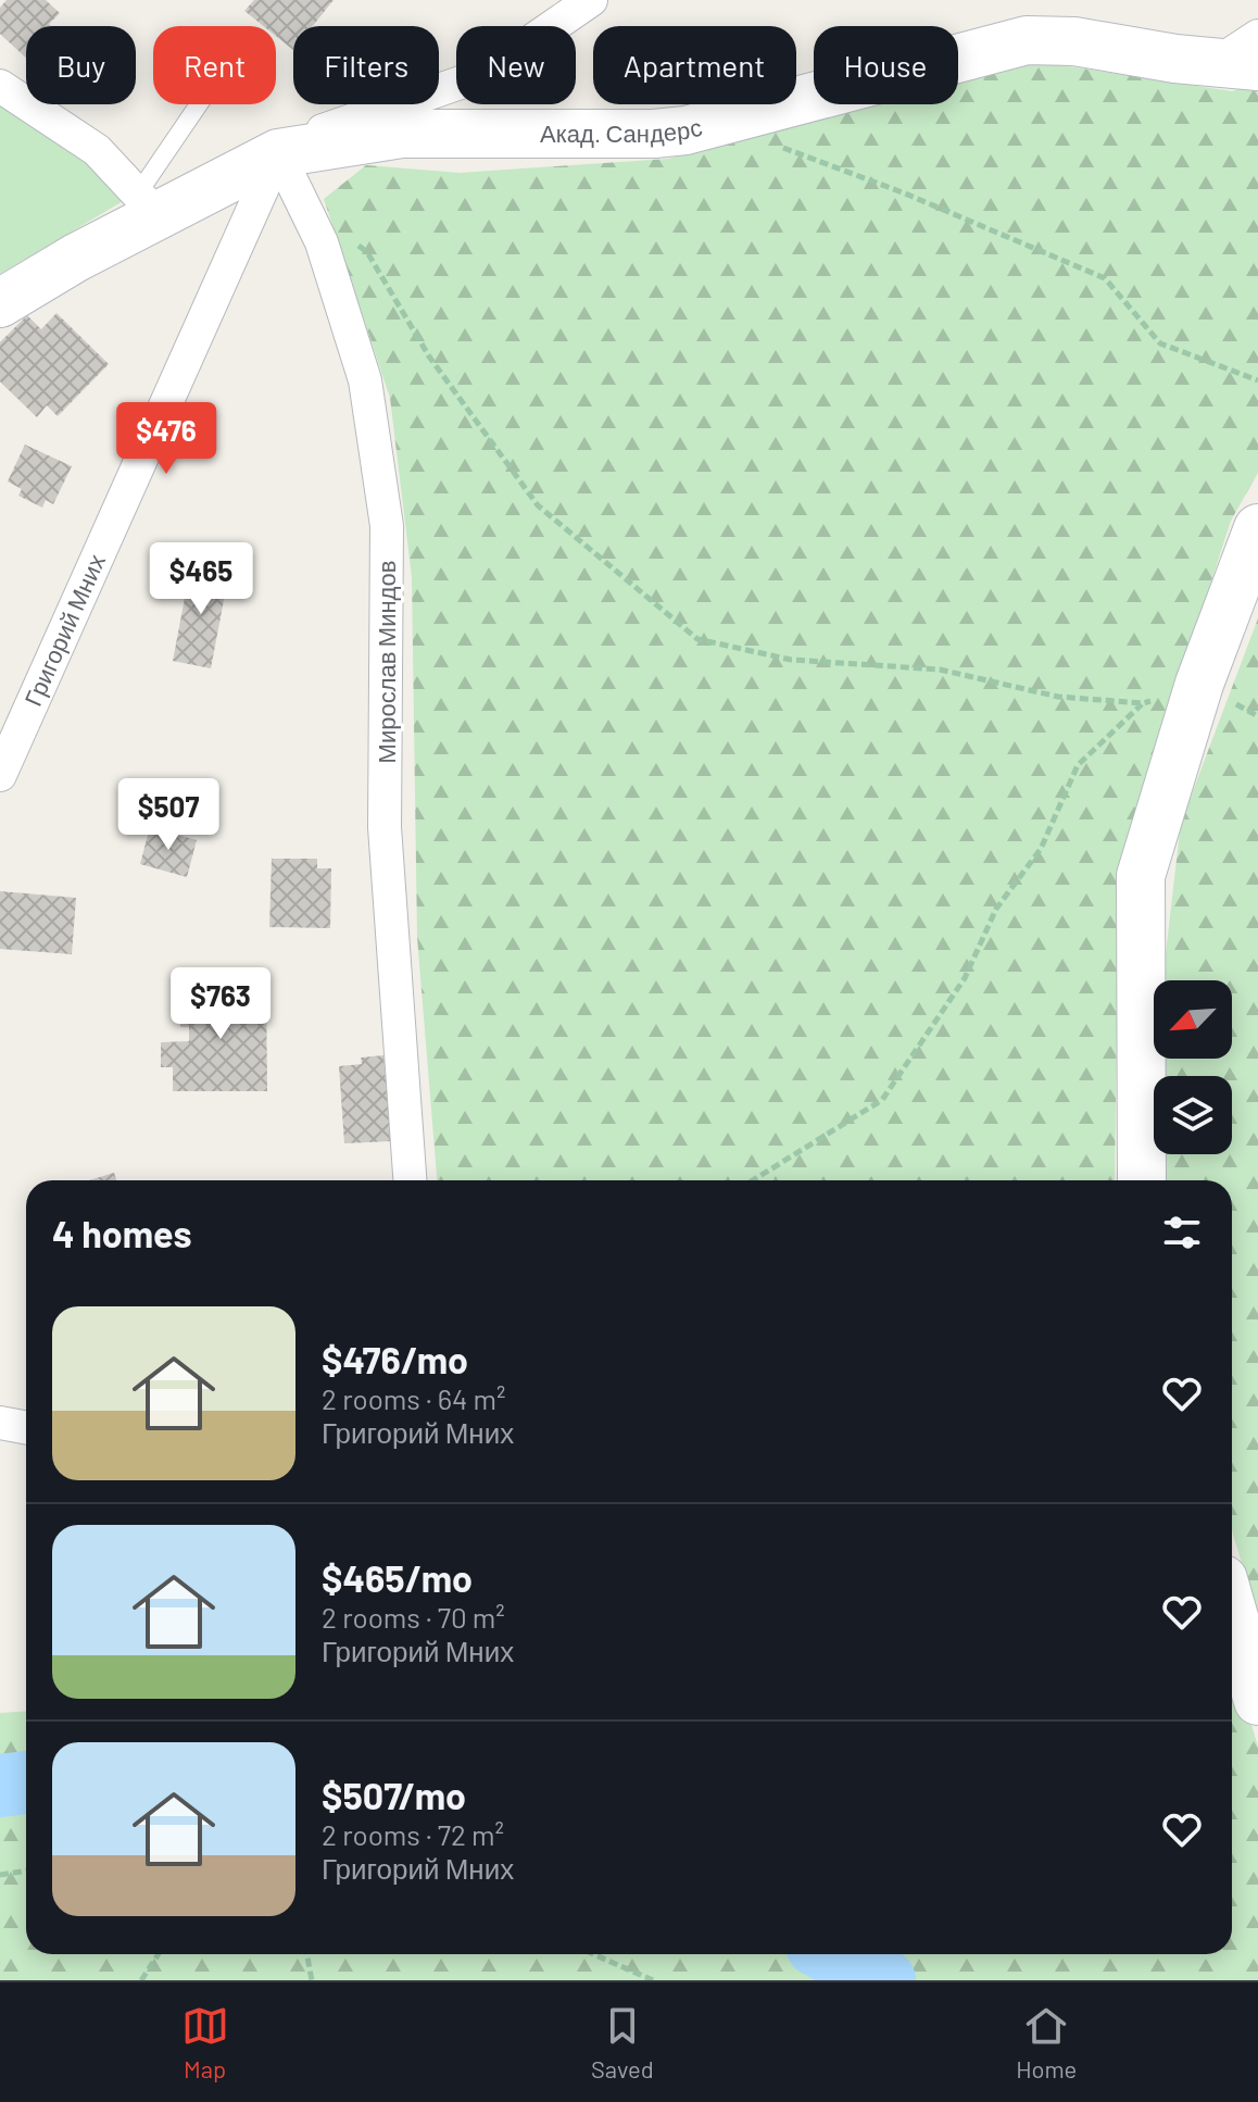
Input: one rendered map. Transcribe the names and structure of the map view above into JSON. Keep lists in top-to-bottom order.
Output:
{
  "streets": {
    "street": ["Акад. Сандерс", "Григорий Мних", "Мирослав Миндов"]
  },
  "crossings": [
    ["Акад. Сандерс", "Григорий Мних"],
    ["Акад. Сандерс", "Мирослав Миндов"],
    ["Григорий Мних", "Мирослав Миндов"]
  ],
  "north": "bottom left",
  "page": {
    "chip": [
      "Buy",
      "Rent",
      "Filters",
      "New",
      "Apartment",
      "House"
    ],
    "price": [
      "$476",
      "$465",
      "$507",
      "$763"
    ],
    "heading": "4 homes",
    "list": [
      {
        "name": "$476/mo",
        "note": "2 rooms · 64 m² · Григорий Мних"
      },
      {
        "name": "$465/mo",
        "note": "2 rooms · 70 m² · Григорий Мних"
      },
      {
        "name": "$507/mo",
        "note": "2 rooms · 72 m² · Григорий Мних"
      }
    ],
    "tabs": ["Map", "Saved", "Home"]
  }
}
